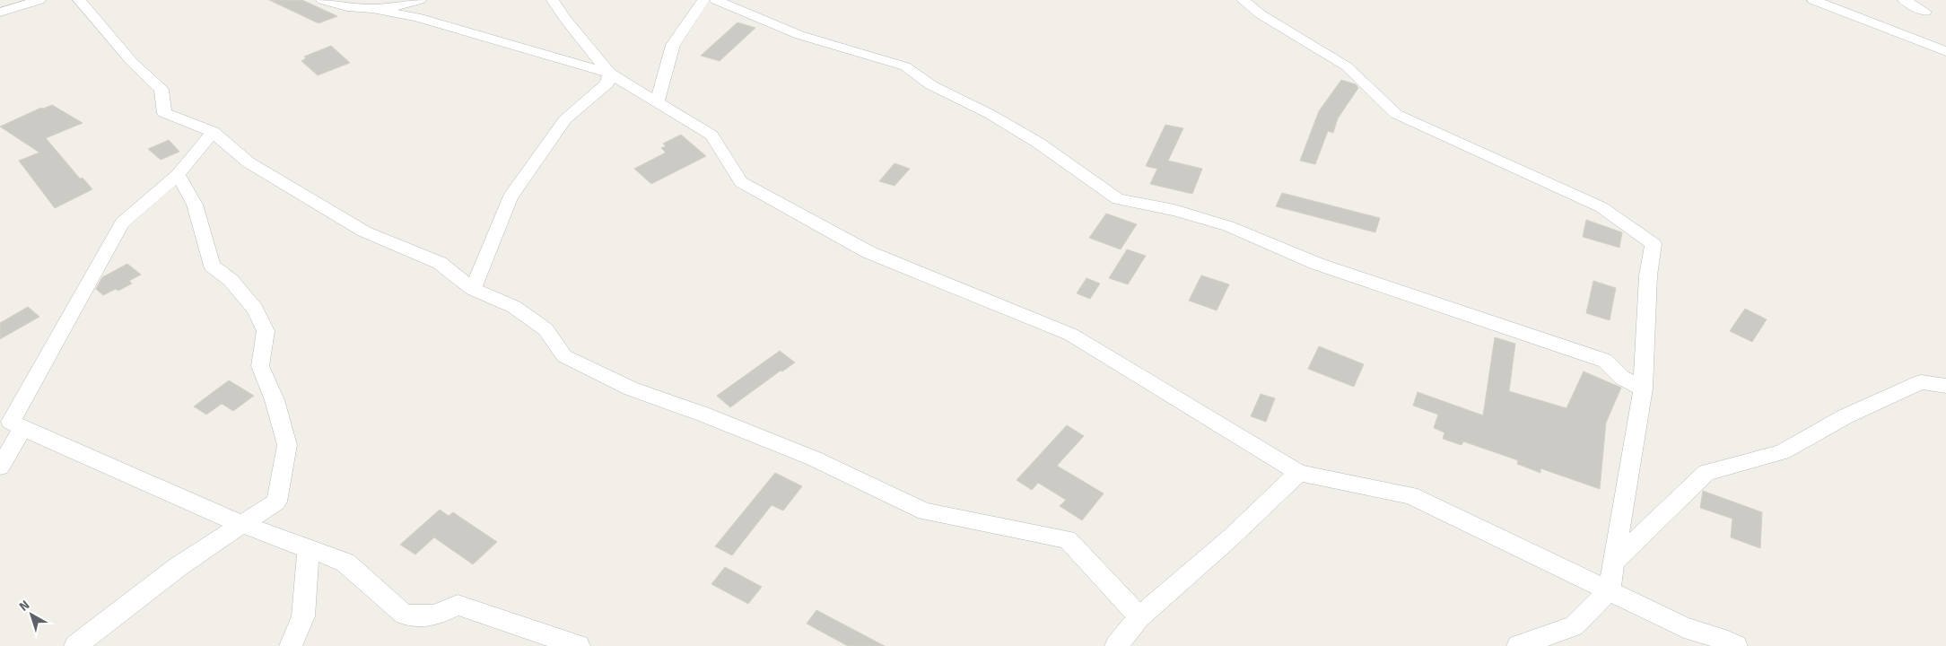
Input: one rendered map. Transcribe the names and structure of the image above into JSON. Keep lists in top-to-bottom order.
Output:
{
  "north": "top left"
}
